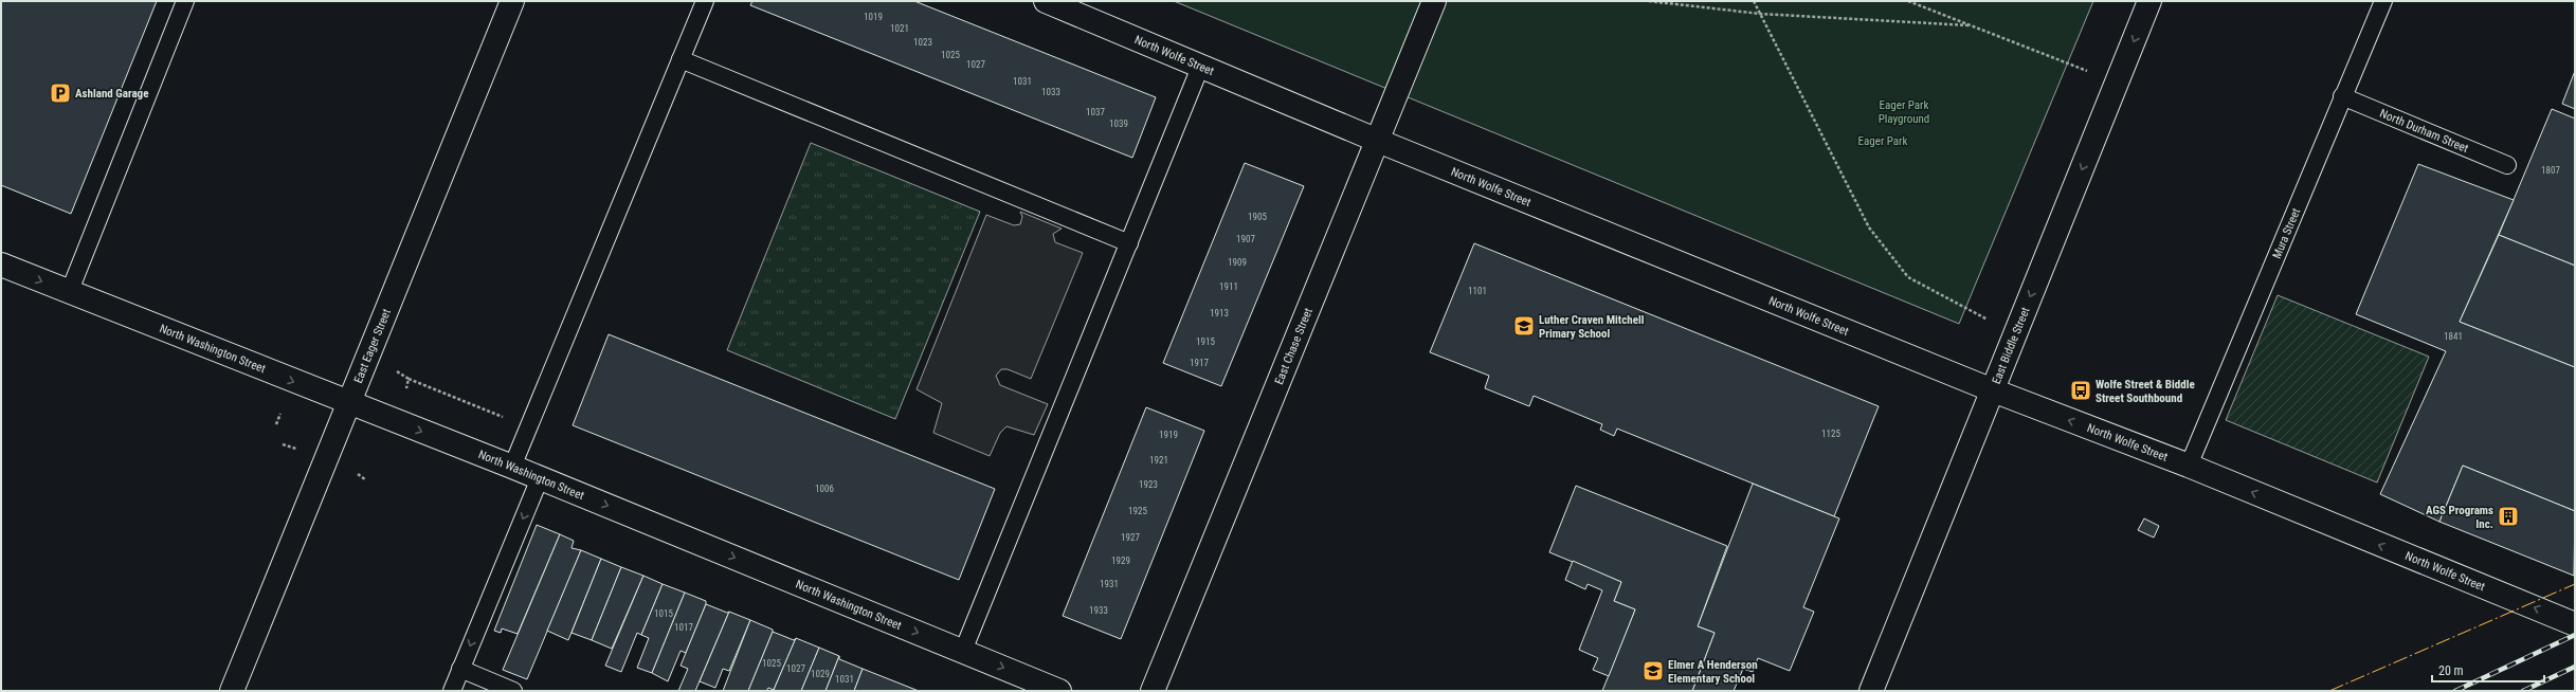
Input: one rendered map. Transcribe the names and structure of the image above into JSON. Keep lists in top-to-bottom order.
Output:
{
  "streets": {
    "main road": [
      "North Wolfe Street",
      "East Eager Street",
      "East Chase Street",
      "East Biddle Street",
      "North Washington Street"
    ],
    "lane": ["North Durham Street", "Mura Street"]
  },
  "crossings": [
    ["North Wolfe Street", "Mura Street"],
    ["North Wolfe Street", "East Chase Street"],
    ["North Wolfe Street", "East Biddle Street"],
    ["North Durham Street", "Mura Street"],
    ["East Eager Street", "North Washington Street"]
  ],
  "one_way": ["North Wolfe Street", "East Biddle Street", "North Washington Street"],
  "parks": ["Eager Park Playground", "Eager Park"],
  "places": {
    "parking": ["Ashland Garage"],
    "school or university": ["Luther Craven Mitchell Primary School", "Elmer A Henderson Elementary School"],
    "bus stop": ["Wolfe Street & Biddle Street Southbound"],
    "building": ["AGS Programs Inc."]
  },
  "house_numbers": [
    "1019",
    "1021",
    "1023",
    "1025",
    "1027",
    "1031",
    "1033",
    "1037",
    "1039",
    "1807",
    "1905",
    "1907",
    "1909",
    "1911",
    "1101",
    "1913",
    "1841",
    "1915",
    "1917",
    "1125",
    "1919",
    "1921",
    "1923",
    "1006",
    "1925",
    "1927",
    "1929",
    "1931",
    "1933",
    "1015",
    "1017",
    "1025",
    "1027",
    "1029",
    "1031"
  ],
  "scale_bar": "20 m"
}
